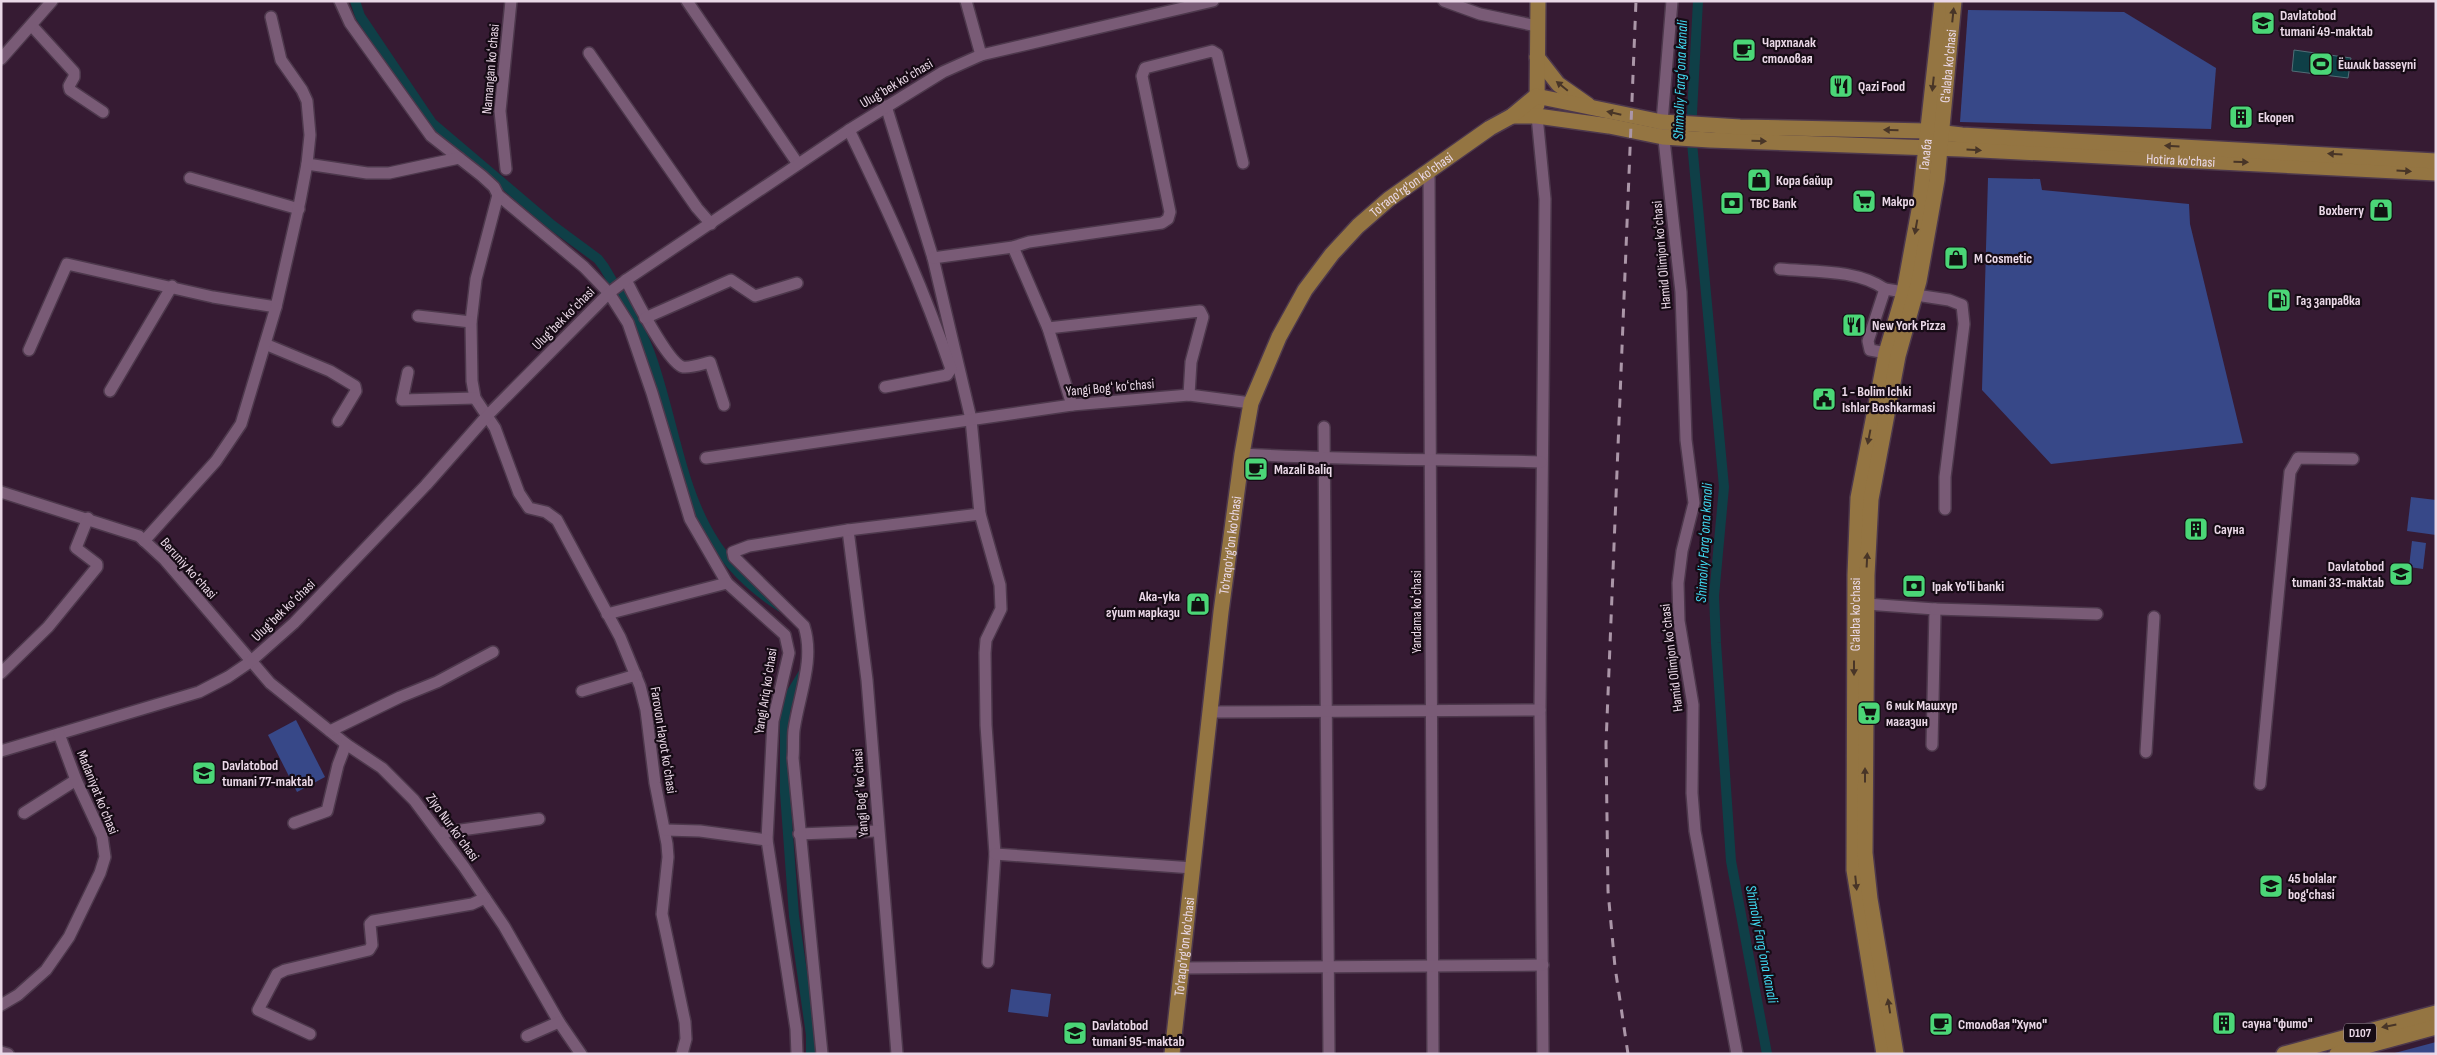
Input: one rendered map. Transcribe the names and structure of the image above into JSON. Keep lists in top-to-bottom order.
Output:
{
  "streets": {
    "main road": [
      "G'alaba ko'chasi",
      "Галаба",
      "Hotira ko'chasi",
      "To'raqo'rg'on ko'chasi",
      "D107"
    ],
    "street": [
      "Namangan koʻchasi",
      "Ulugʻbek koʻchasi",
      "Hamid Olimjon koʻchasi",
      "Yangi Bogʻ koʻchasi",
      "Beruniy koʻchasi",
      "Yandama koʻchasi",
      "Yangi Ariq koʻchasi",
      "Farovon Hayot koʻchasi",
      "Madaniyat koʻchasi",
      "Ziyo Nur koʻchasi"
    ]
  },
  "crossings": [
    ["G'alaba ko'chasi", "Галаба"],
    ["G'alaba ko'chasi", "Hotira ko'chasi"],
    ["Ulugʻbek koʻchasi", "Beruniy koʻchasi"],
    ["Ulugʻbek koʻchasi", "Yangi Ariq koʻchasi"],
    ["Ulugʻbek koʻchasi", "Farovon Hayot koʻchasi"],
    ["Ulugʻbek koʻchasi", "Madaniyat koʻchasi"],
    ["Ulugʻbek koʻchasi", "Ziyo Nur koʻchasi"],
    ["Галаба", "Hotira ko'chasi"],
    ["To'raqo'rg'on ko'chasi", "Hamid Olimjon koʻchasi"],
    ["To'raqo'rg'on ko'chasi", "Yangi Bogʻ koʻchasi"],
    ["To'raqo'rg'on ko'chasi", "Yandama koʻchasi"],
    ["Beruniy koʻchasi", "Ziyo Nur koʻchasi"]
  ],
  "water": ["Shimoliy Fargʻona kanali"],
  "places": {
    "school or university": [
      "Davlatobod tumani 49-maktab",
      "Davlatobod tumani 33-maktab",
      "Davlatobod tumani 77-maktab",
      "45 bolalar bog'chasi",
      "Davlatobod tumani 95-maktab"
    ],
    "cafe": ["Чархпалак столовая", "Mazali Baliq", "Столовая \"Хумо\""],
    "sports": ["Ёшлик basseyni"],
    "restaurant": ["Qazi Food", "New York Pizza"],
    "building": ["Ekopen", "Сауна", "сауна \"фито\""],
    "shop": [
      "Кора байир",
      "Boxberry",
      "M Cosmetic",
      "Ака-ука гу́шт маркази"
    ],
    "supermarket": ["Макро", "6 мик Машхур магазин"],
    "bank": ["TBC Bank", "Ipak Yo'li banki"],
    "fuel station": ["Газ заправка"],
    "public building": ["1 - Bolim Ichki Ishlar Boshkarmasi"]
  }
}
